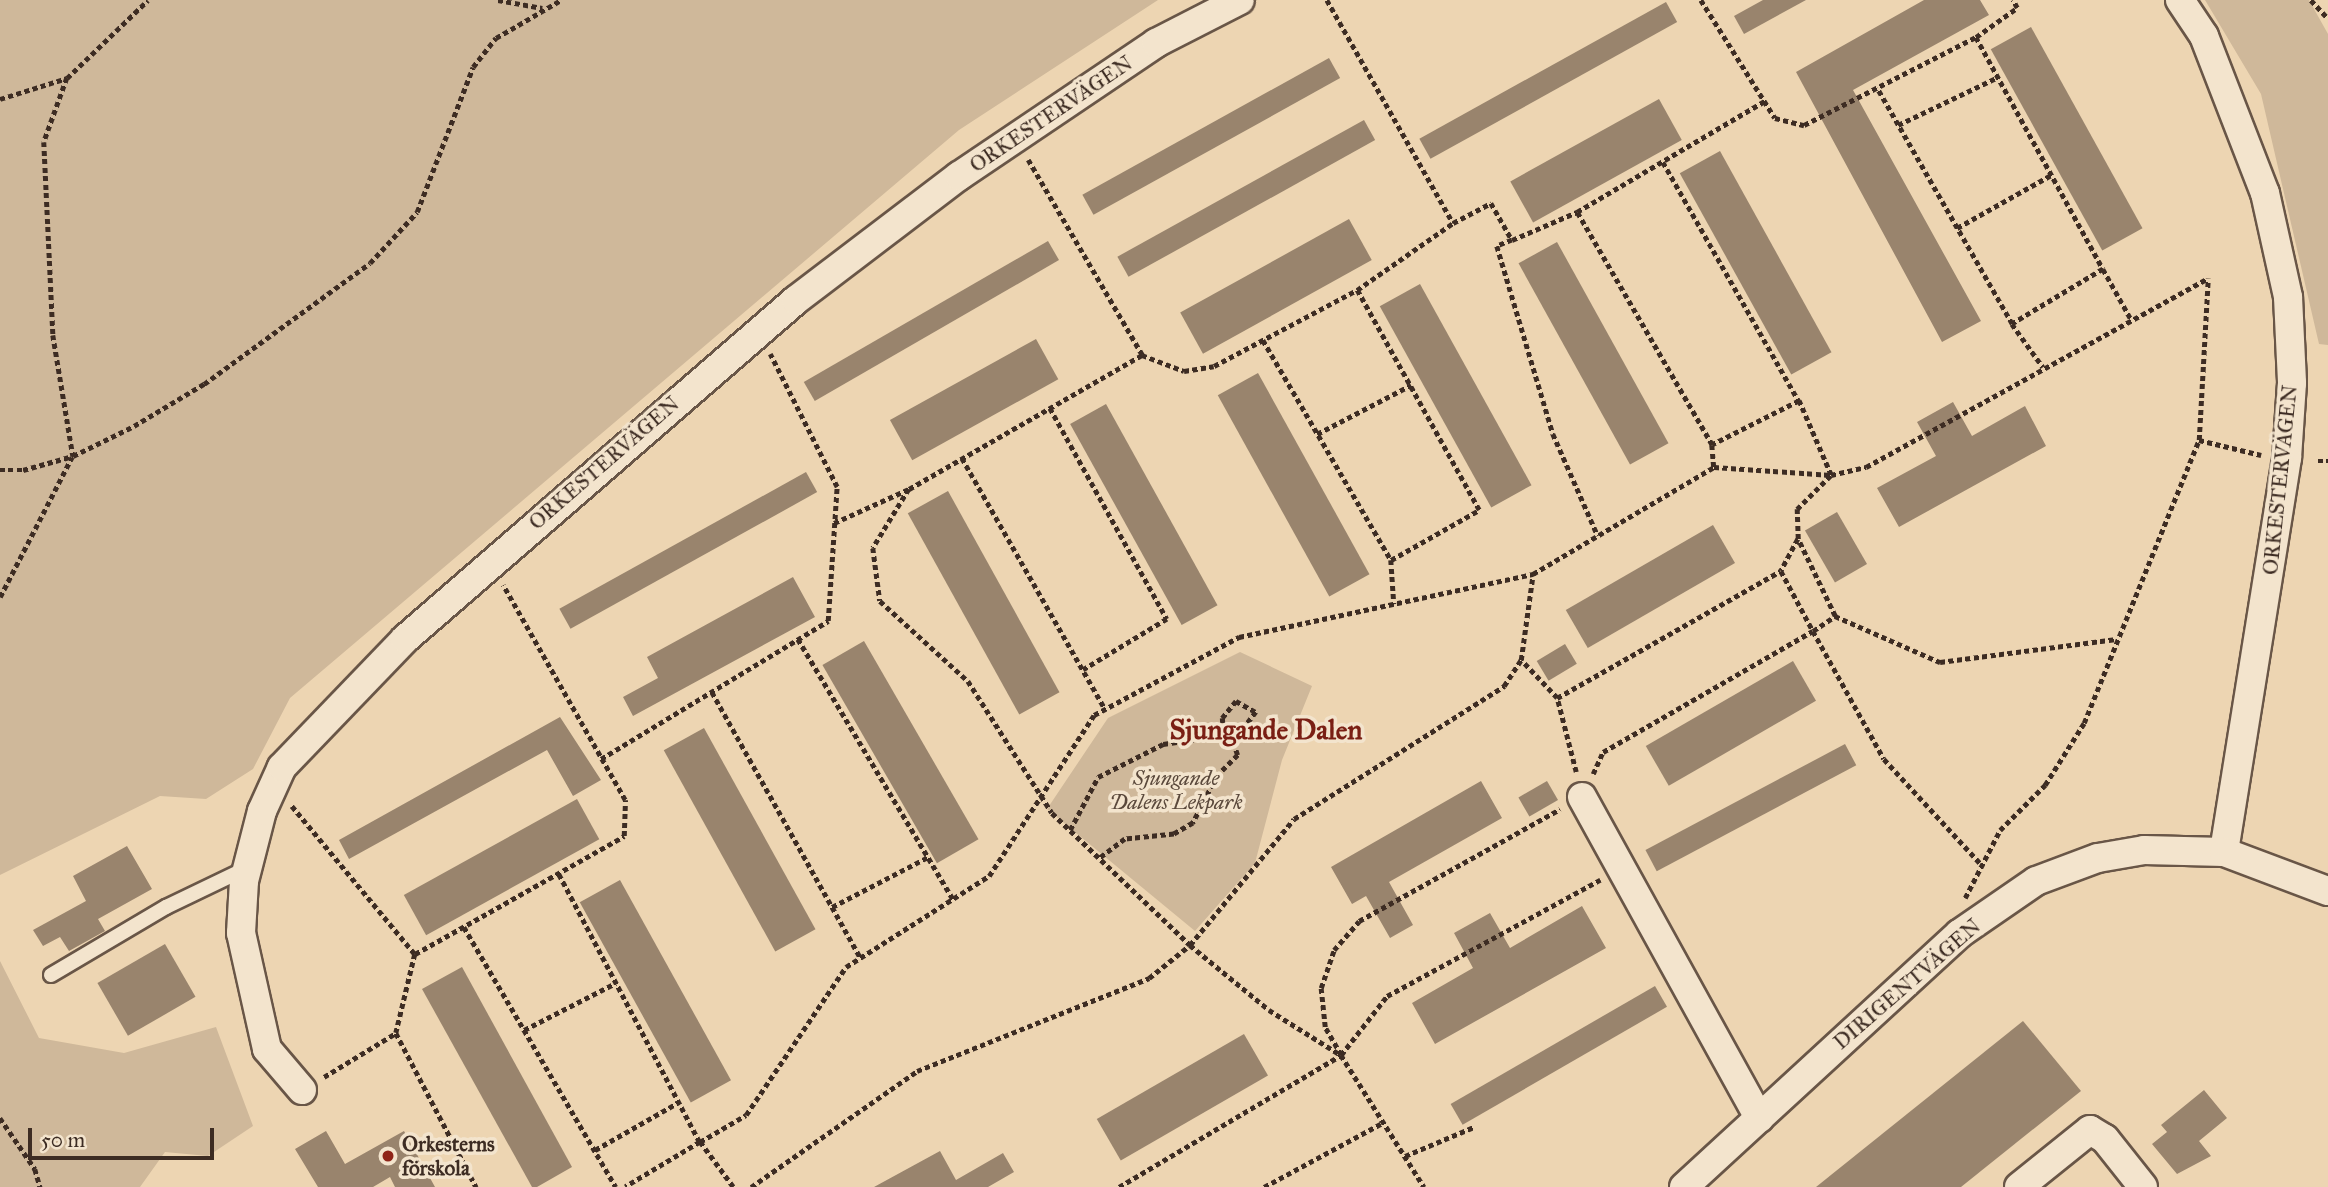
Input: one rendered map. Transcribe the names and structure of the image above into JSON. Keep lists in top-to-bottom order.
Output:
{
  "streets": {
    "street": ["ORKESTERVÄGEN", "DIRIGENTVÄGEN"]
  },
  "crossings": [
    ["ORKESTERVÄGEN", "DIRIGENTVÄGEN"]
  ],
  "districts": ["Sjungande Dalen"],
  "parks": ["Sjungande Dalens Lekpark"],
  "places": ["Orkesterns förskola"],
  "scale_bar": "50 m"
}
